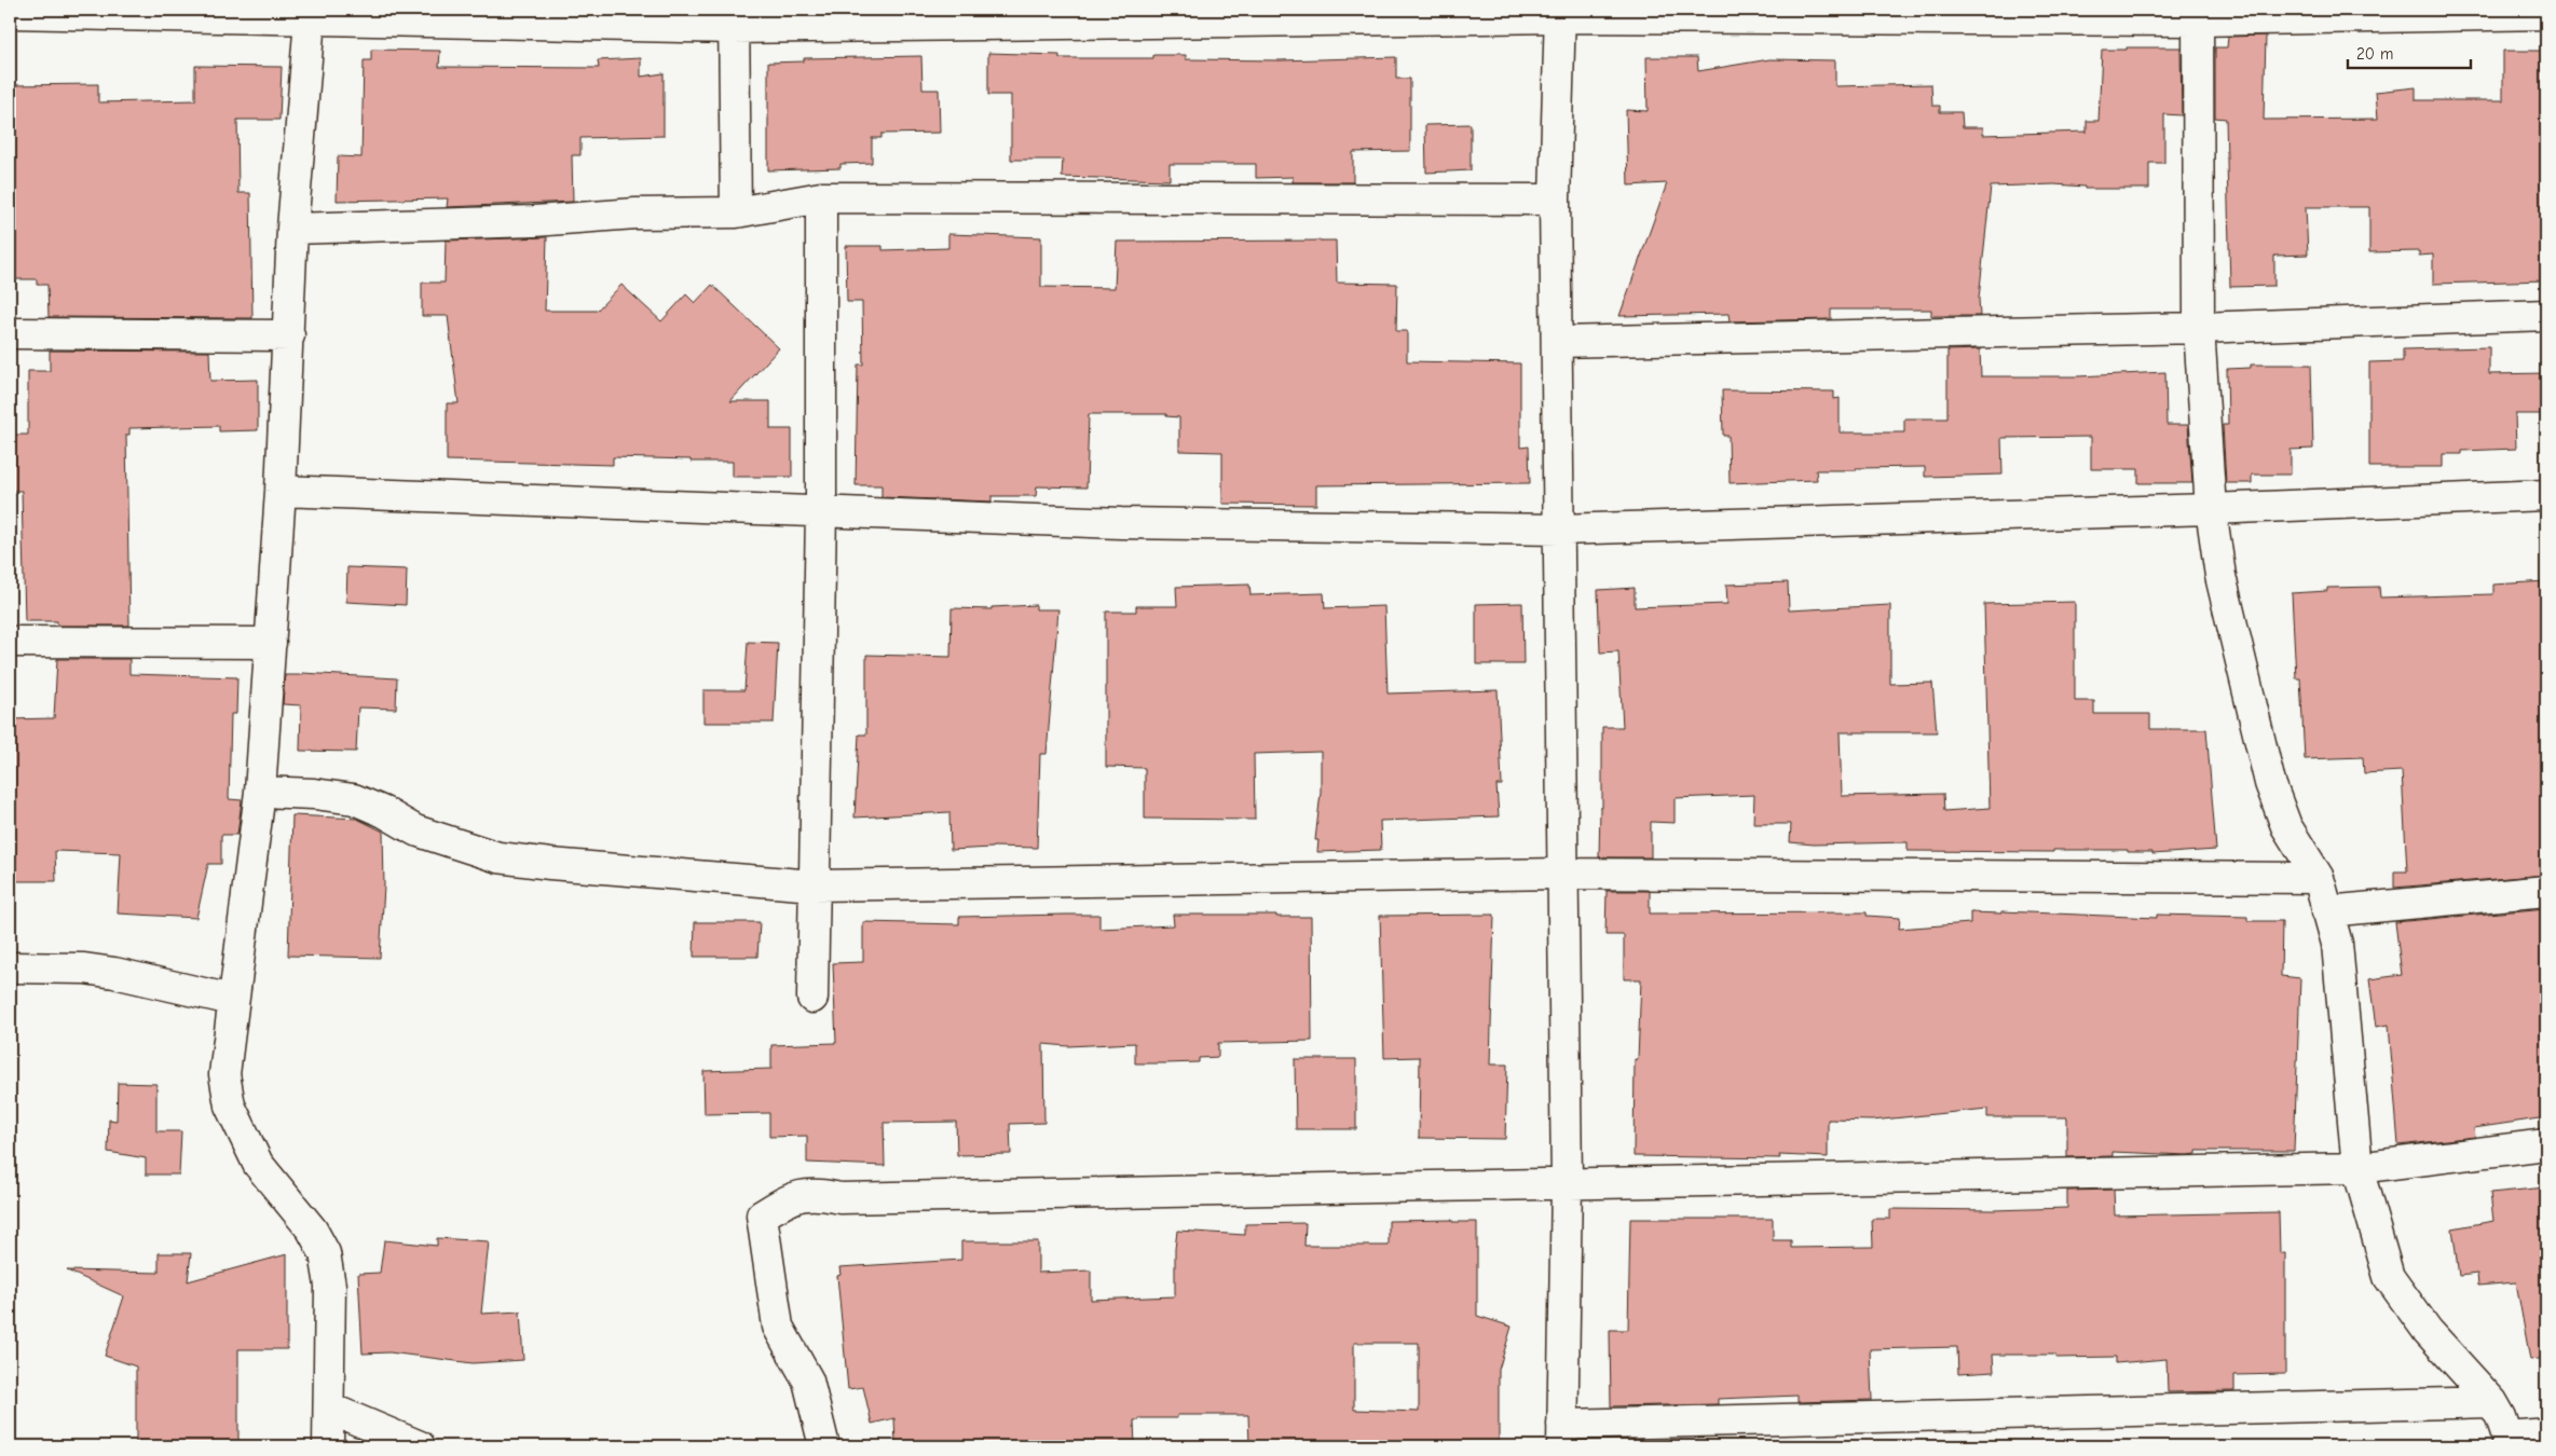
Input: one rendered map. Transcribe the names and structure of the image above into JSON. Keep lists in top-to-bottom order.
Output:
{
  "scale_bar": "20 m"
}
